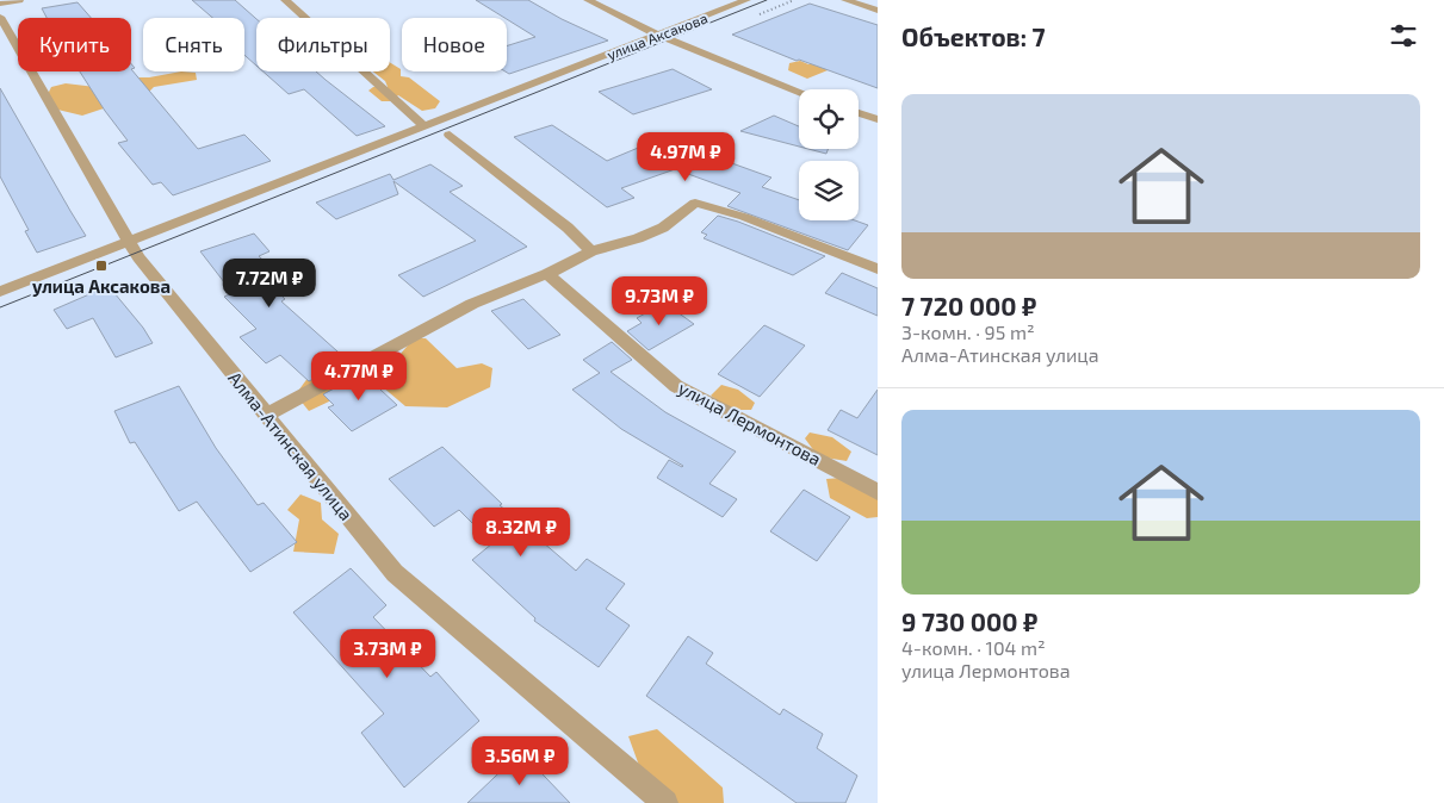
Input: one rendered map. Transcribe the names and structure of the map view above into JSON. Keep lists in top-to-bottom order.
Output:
{
  "streets": {
    "street": ["улица Аксакова", "улица Лермонтова", "Алма-Атинская улица"]
  },
  "crossings": [
    ["улица Аксакова", "Алма-Атинская улица"]
  ],
  "places": {
    "transit": ["улица Аксакова"]
  },
  "page": {
    "heading": "Объектов: 7",
    "chip": [
      "Купить",
      "Снять",
      "Фильтры",
      "Новое"
    ],
    "list": [
      {
        "name": "7 720 000 ₽",
        "note": "3-комн. · 95 m² · Алма-Атинская улица"
      },
      {
        "name": "9 730 000 ₽",
        "note": "4-комн. · 104 m² · улица Лермонтова"
      }
    ],
    "price": [
      "4.97M ₽",
      "7.72M ₽",
      "9.73M ₽",
      "4.77M ₽",
      "8.32M ₽",
      "3.73M ₽",
      "3.56M ₽"
    ]
  }
}
